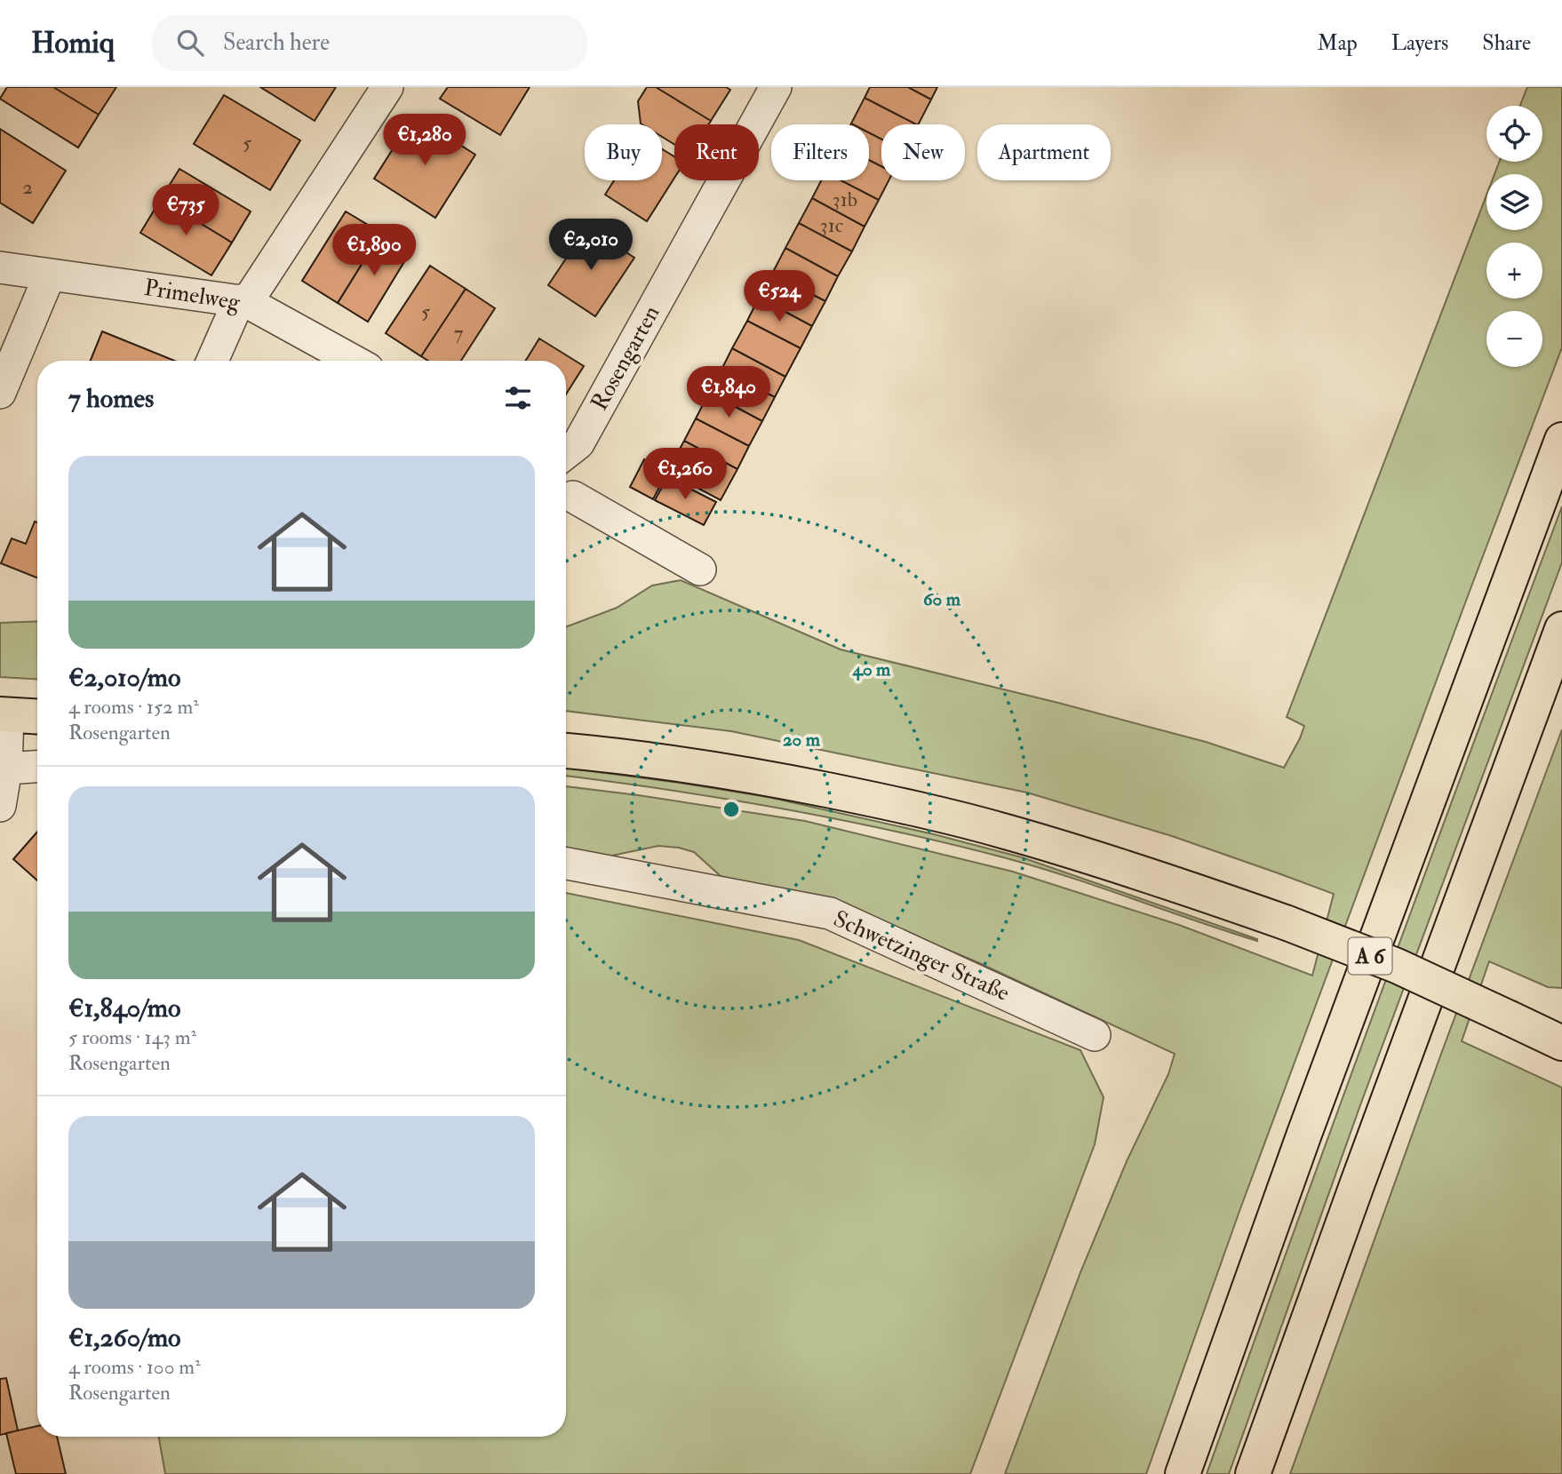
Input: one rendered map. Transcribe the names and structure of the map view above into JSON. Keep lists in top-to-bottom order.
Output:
{
  "streets": {
    "main road": ["A 6"],
    "street": ["Primelweg", "Rosengarten", "Schwetzinger Straße"]
  },
  "house_numbers": [
    "5",
    "2",
    "31b",
    "31c",
    "5",
    "7"
  ],
  "page": {
    "header": "Homiq",
    "search": "Search here",
    "nav": ["Map", "Layers", "Share"],
    "map_buttons": ["+", "−"],
    "price": [
      "€1,280",
      "€735",
      "€2,010",
      "€1,890",
      "€524",
      "€1,840",
      "€1,260"
    ],
    "chip": [
      "Buy",
      "Rent",
      "Filters",
      "New",
      "Apartment"
    ],
    "heading": "7 homes",
    "list": [
      {
        "name": "€2,010/mo",
        "note": "4 rooms · 152 m² · Rosengarten"
      },
      {
        "name": "€1,840/mo",
        "note": "5 rooms · 143 m² · Rosengarten"
      },
      {
        "name": "€1,260/mo",
        "note": "4 rooms · 100 m² · Rosengarten"
      }
    ]
  },
  "rings": ["60 m", "40 m", "20 m"]
}
